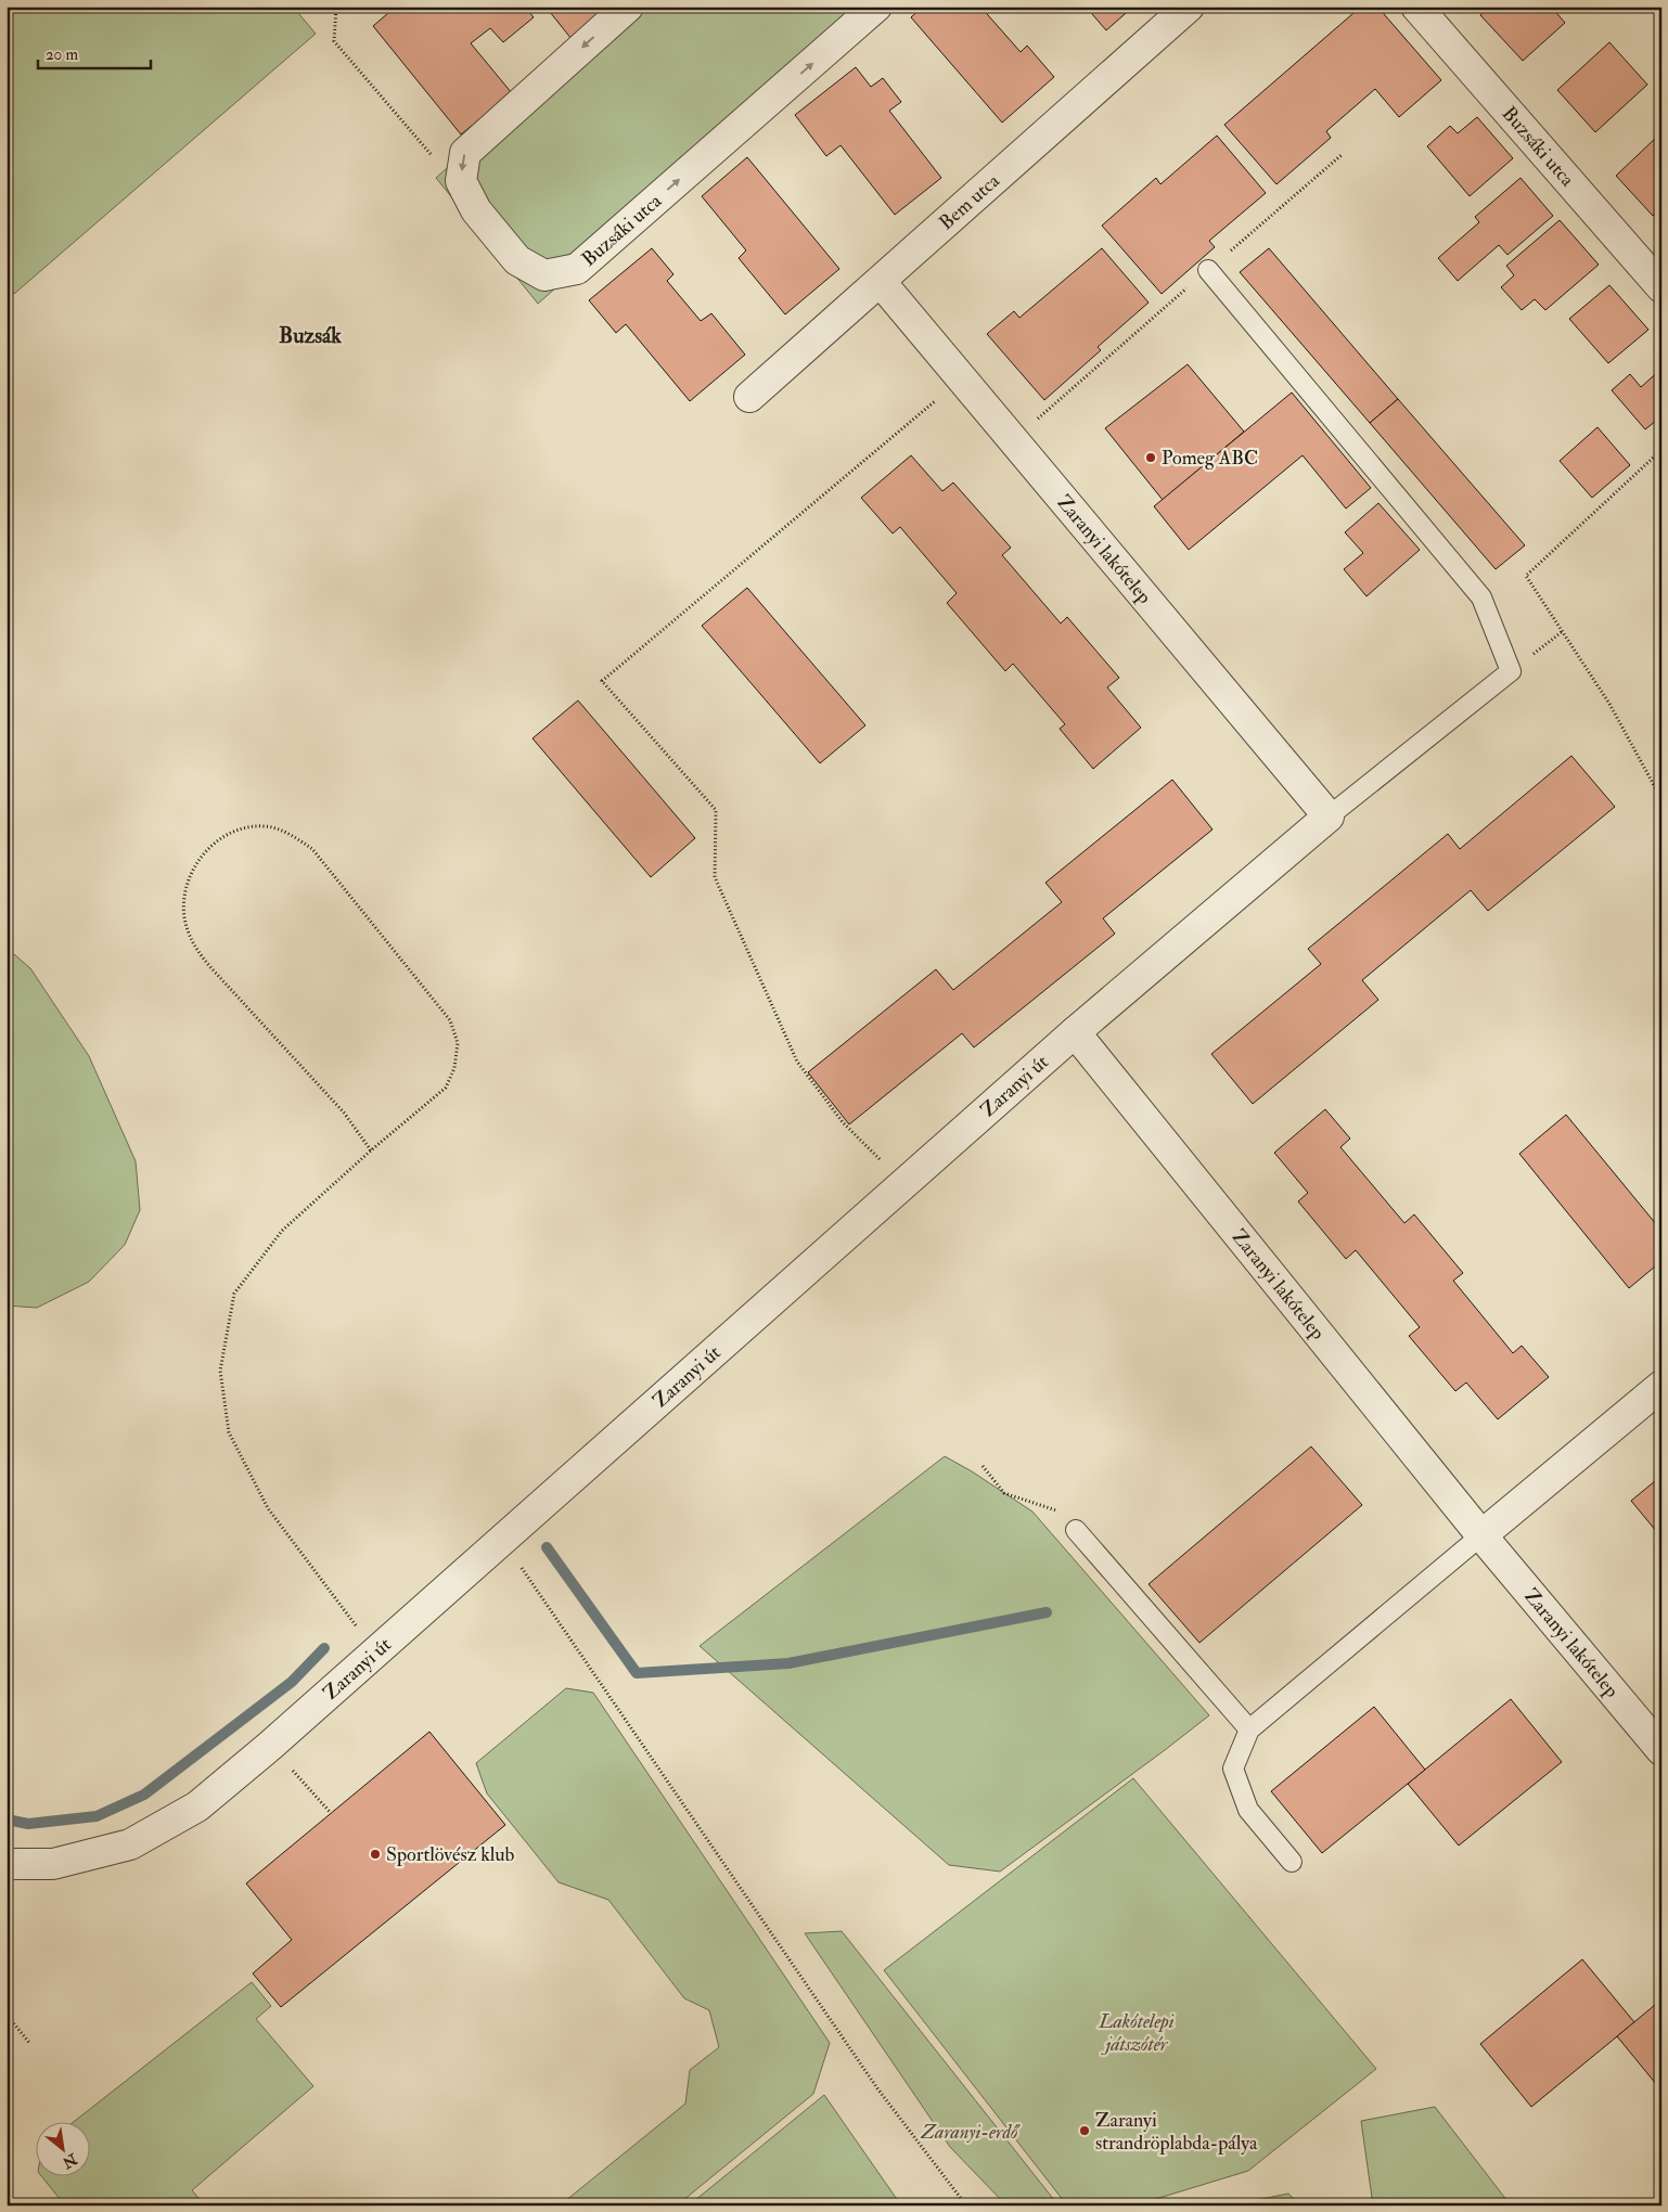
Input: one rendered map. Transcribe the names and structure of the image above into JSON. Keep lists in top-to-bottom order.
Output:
{
  "streets": {
    "street": [
      "Buzsáki utca",
      "Bem utca",
      "Zaranyi lakótelep",
      "Zaranyi út"
    ]
  },
  "crossings": [
    ["Bem utca", "Zaranyi lakótelep"],
    ["Zaranyi lakótelep", "Zaranyi út"]
  ],
  "districts": ["Buzsák"],
  "parks": ["Lakótelepi játszótér", "Zaranyi-erdő"],
  "places": ["Pomeg ABC", "Sportlövész klub", "Zaranyi strandröplabda-pálya"],
  "scale_bar": "20 m",
  "north": "bottom right"
}
